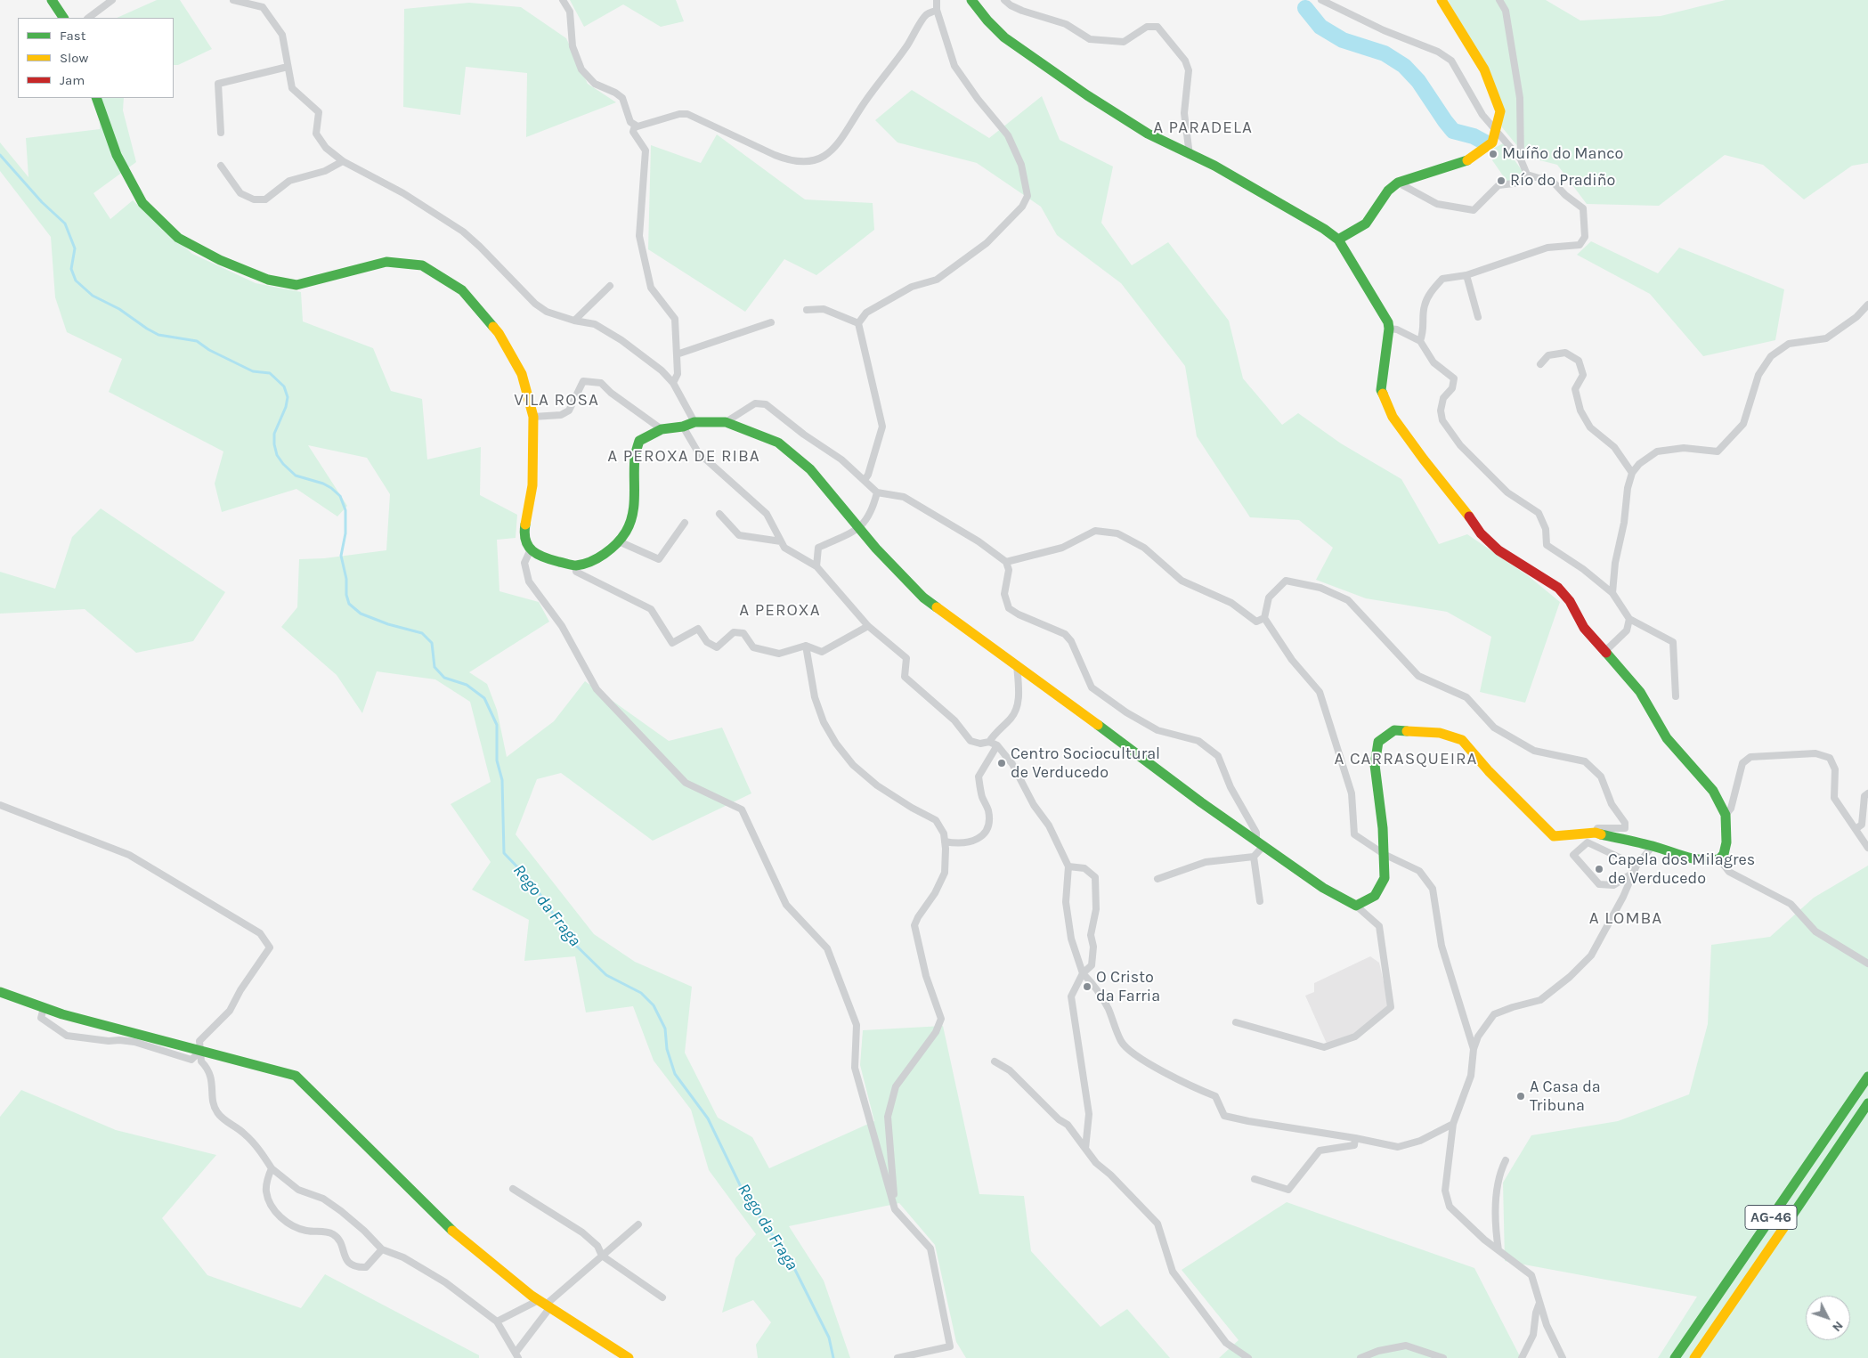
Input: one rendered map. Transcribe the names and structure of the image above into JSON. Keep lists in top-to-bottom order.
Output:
{
  "streets": {
    "main road": ["AG-46"]
  },
  "districts": [
    "A PARADELA",
    "VILA ROSA",
    "A PEROXA DE RIBA",
    "A PEROXA",
    "A CARRASQUEIRA",
    "A LOMBA"
  ],
  "water": ["Rego da Fraga"],
  "places": [
    "Muíño do Manco",
    "Río do Pradiño",
    "Centro Sociocultural de Verducedo",
    "Capela dos Milagres de Verducedo",
    "O Cristo da Farria",
    "A Casa da Tribuna"
  ],
  "legend": ["Fast", "Slow", "Jam"],
  "north": "bottom right"
}
